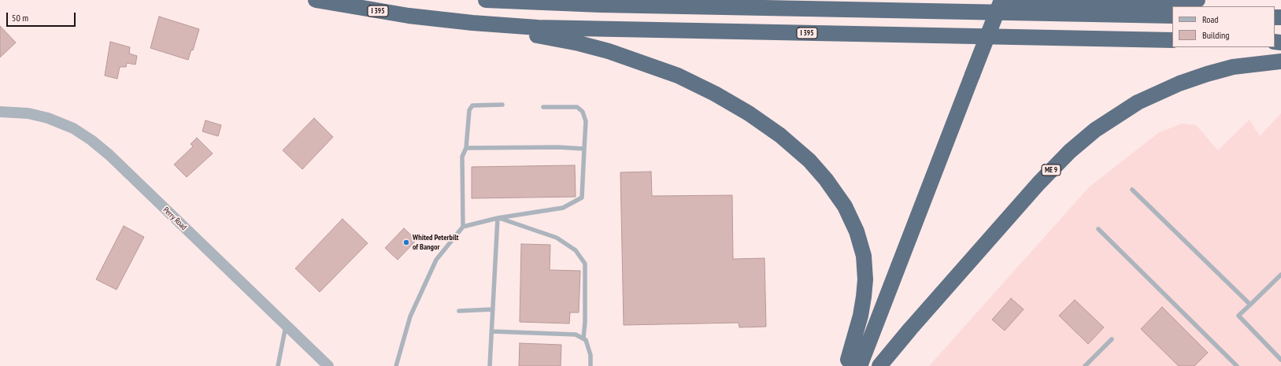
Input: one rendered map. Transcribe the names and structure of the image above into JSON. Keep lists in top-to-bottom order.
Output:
{
  "streets": {
    "highway": ["I 395", "ME 9"],
    "street": ["Perry Road"]
  },
  "places": ["Whited Peterbilt of Bangor"],
  "legend": ["Road", "Building"],
  "scale_bar": "50 m"
}
